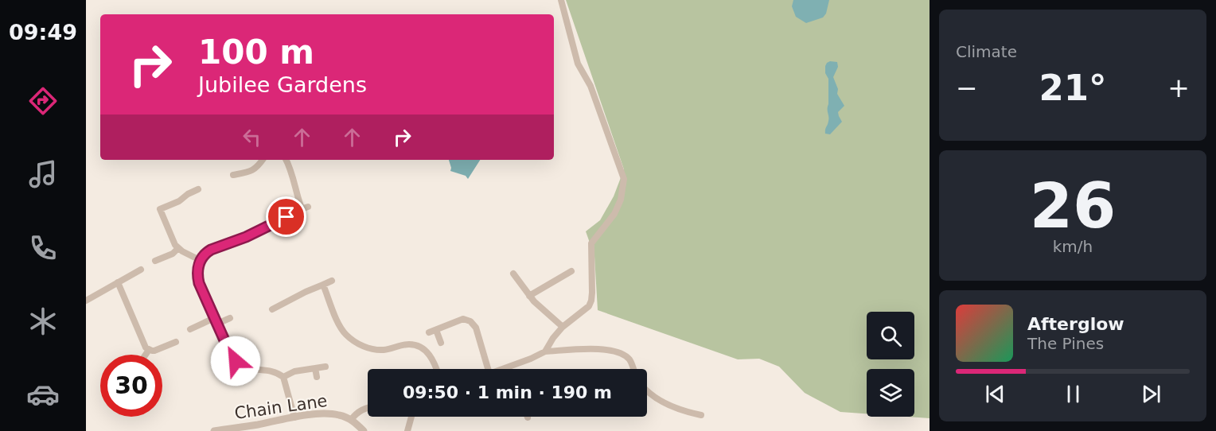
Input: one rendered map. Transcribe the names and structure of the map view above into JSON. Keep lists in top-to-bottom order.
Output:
{
  "streets": {
    "street": ["Chain Lane"]
  },
  "page": {
    "tabs": "09:49",
    "tile": [
      "Climate",
      ["26", "km/h"]
    ],
    "turn": ["100 m", "Jubilee Gardens"],
    "heat": ["−", "21°", "+"],
    "song": ["Afterglow", "The Pines"],
    "limit": "30",
    "trip": "09:50 · 1 min · 190 m"
  }
}
